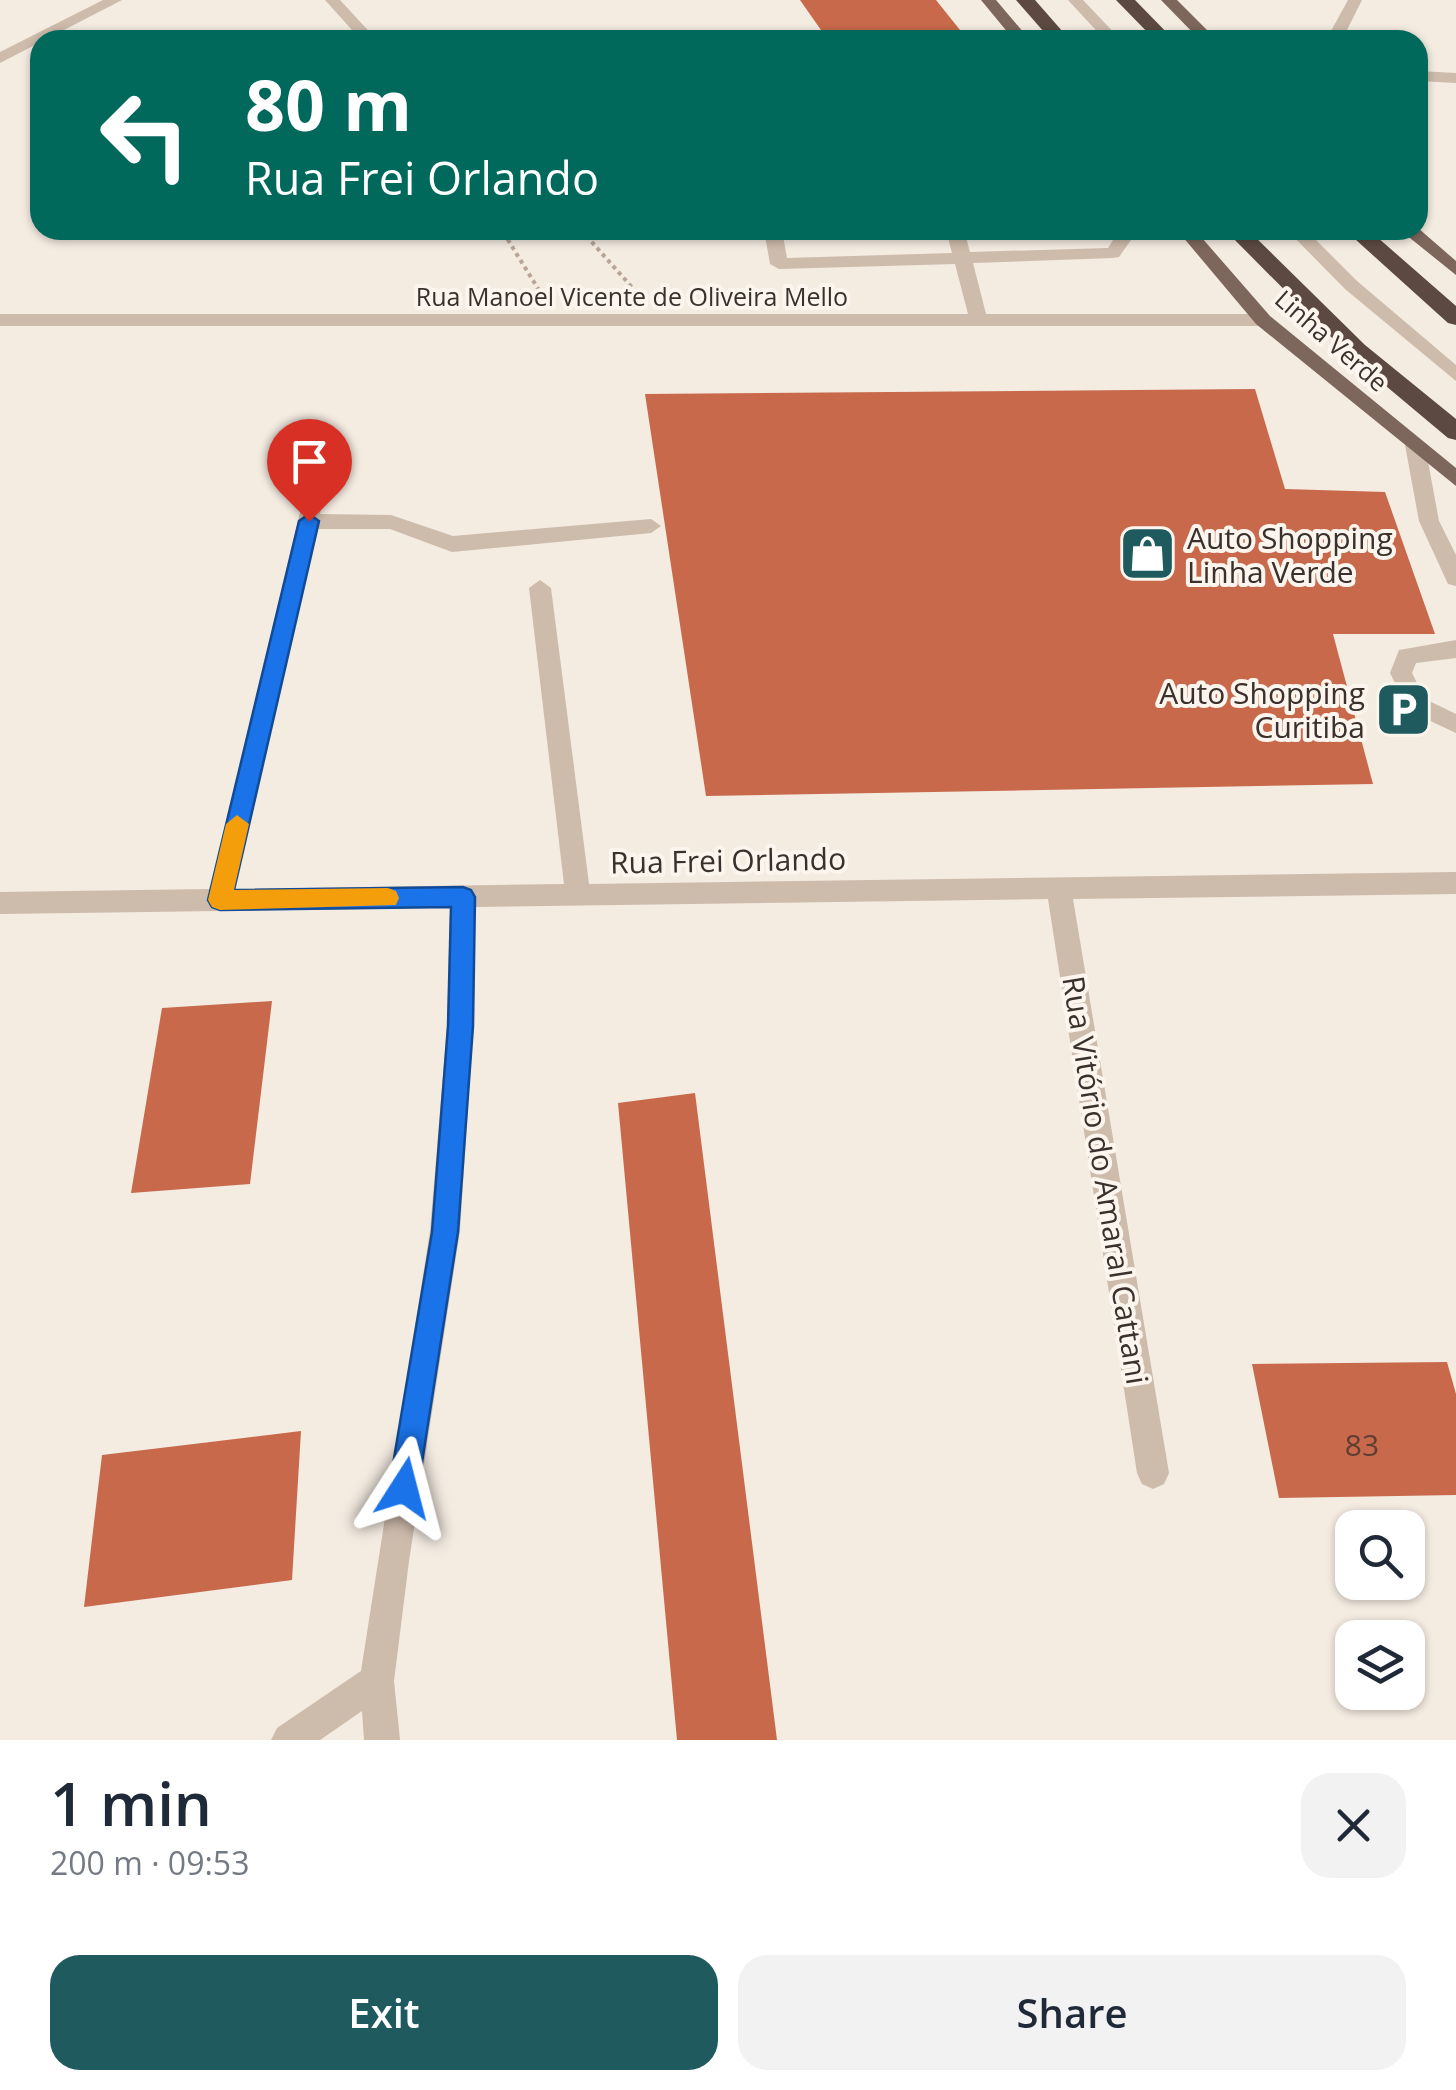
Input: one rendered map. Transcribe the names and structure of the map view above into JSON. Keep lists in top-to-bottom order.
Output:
{
  "streets": {
    "highway": ["Linha Verde"],
    "street": ["Rua Manoel Vicente de Oliveira Mello", "Rua Frei Orlando", "Rua Vitório do Amaral Cattani"]
  },
  "crossings": [
    ["Rua Manoel Vicente de Oliveira Mello", "Linha Verde"],
    ["Rua Frei Orlando", "Rua Vitório do Amaral Cattani"]
  ],
  "places": {
    "shop": ["Auto Shopping Linha Verde"],
    "parking": ["Auto Shopping Curitiba"]
  },
  "house_numbers": ["83"],
  "page": {
    "turn": ["80 m", "Rua Frei Orlando"],
    "heading": ["1 min", "200 m · 09:53"],
    "buttons": ["Exit", "Share"]
  }
}
